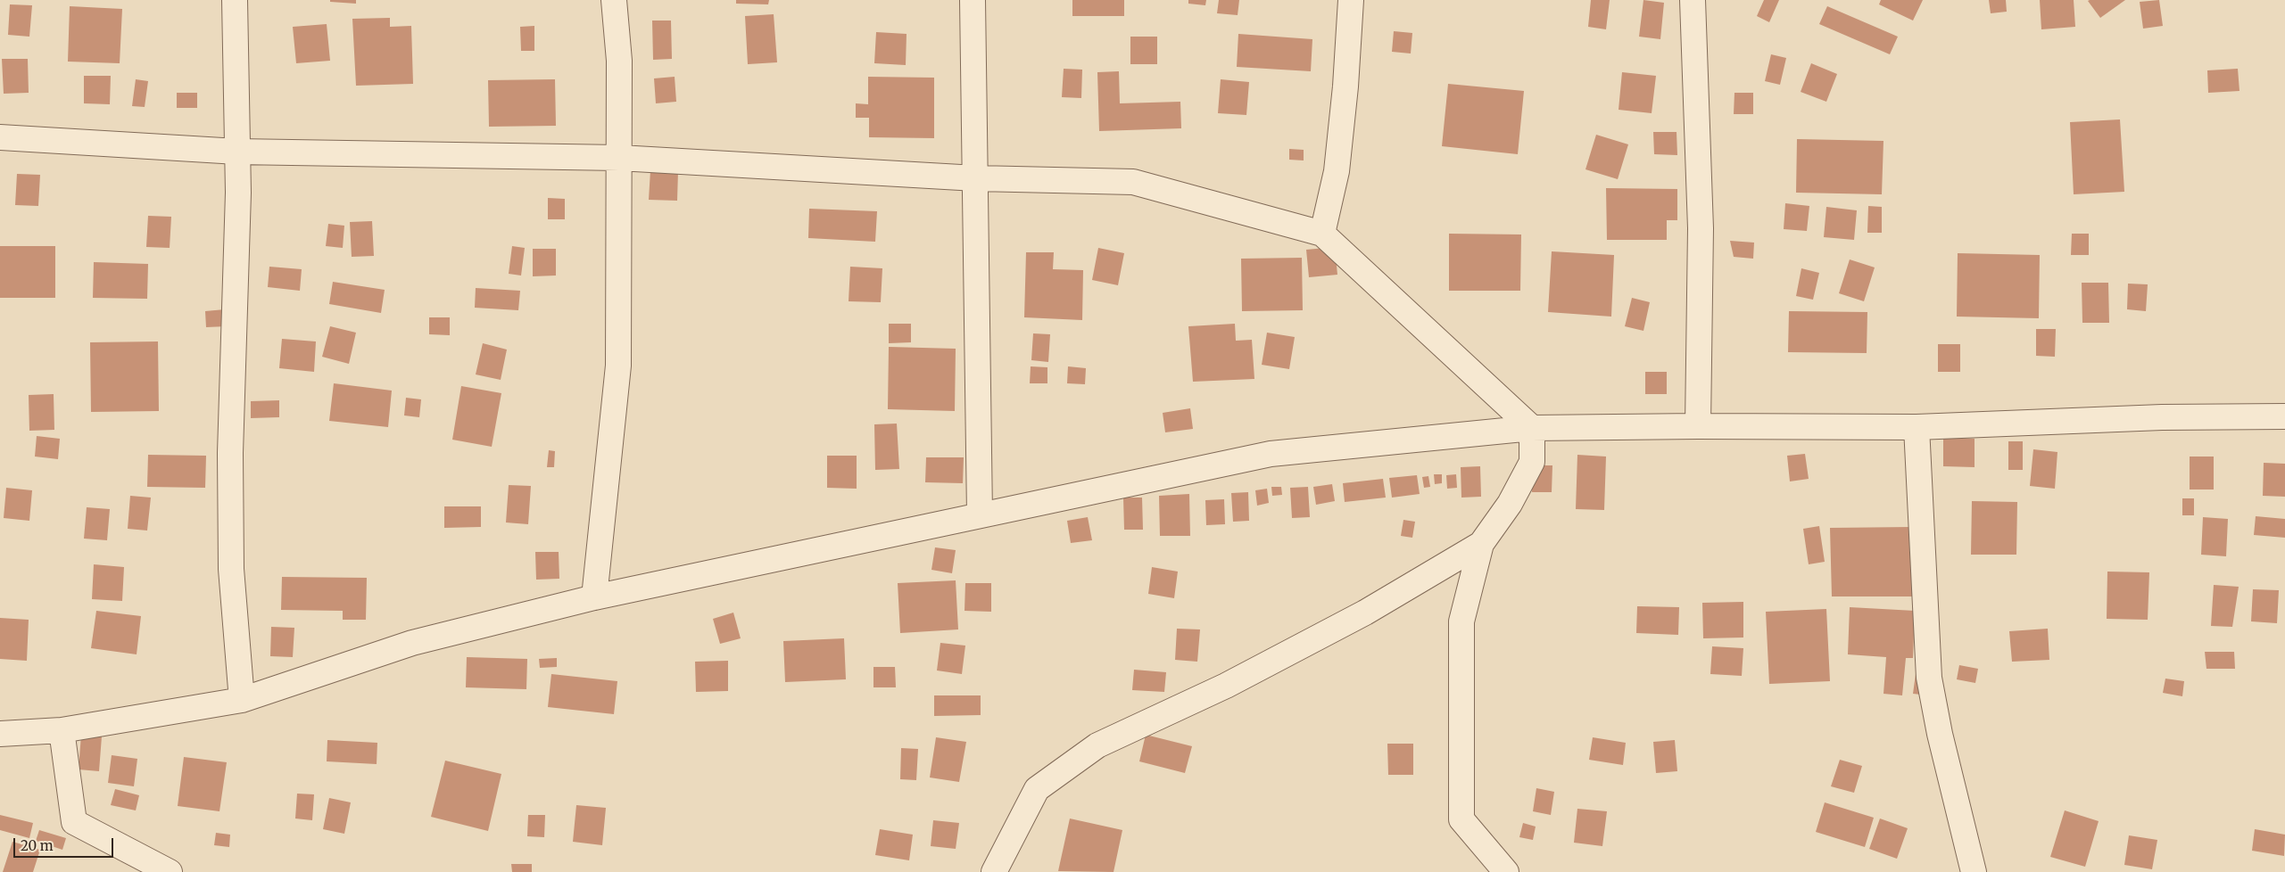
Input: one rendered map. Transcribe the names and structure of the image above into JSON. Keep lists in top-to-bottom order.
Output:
{
  "scale_bar": "20 m"
}
